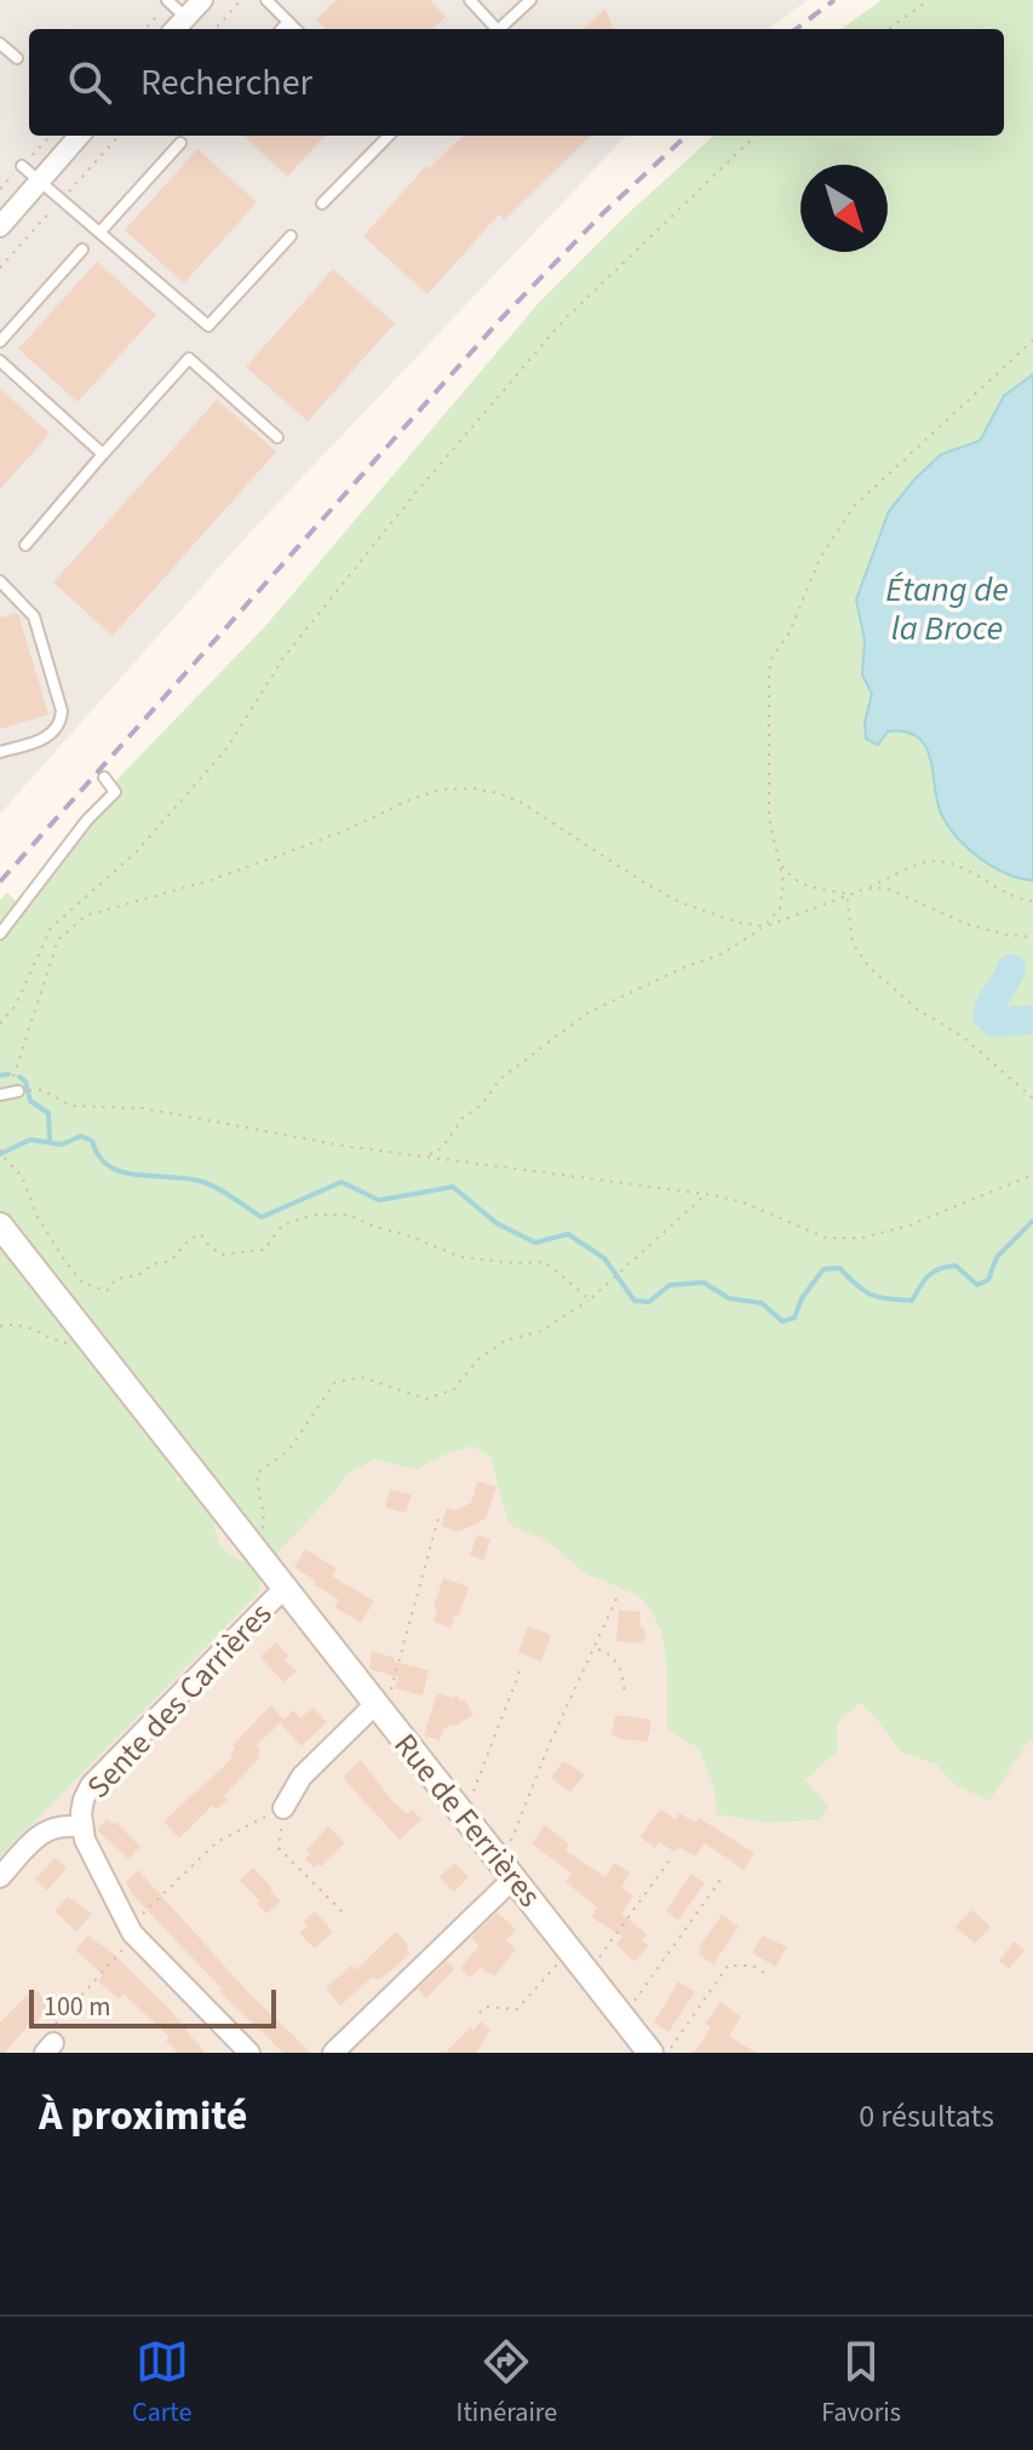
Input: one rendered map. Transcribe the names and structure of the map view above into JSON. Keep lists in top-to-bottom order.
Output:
{
  "streets": {
    "street": ["Sente des Carrières", "Rue de Ferrières"]
  },
  "crossings": [
    ["Sente des Carrières", "Rue de Ferrières"]
  ],
  "water": ["Étang de la Broce"],
  "scale_bar": "100 m",
  "north": "bottom right",
  "page": {
    "search": "Rechercher",
    "scale": "100 m",
    "heading": ["À proximité", "0 résultats"],
    "nav": ["Carte", "Itinéraire", "Favoris"]
  }
}
